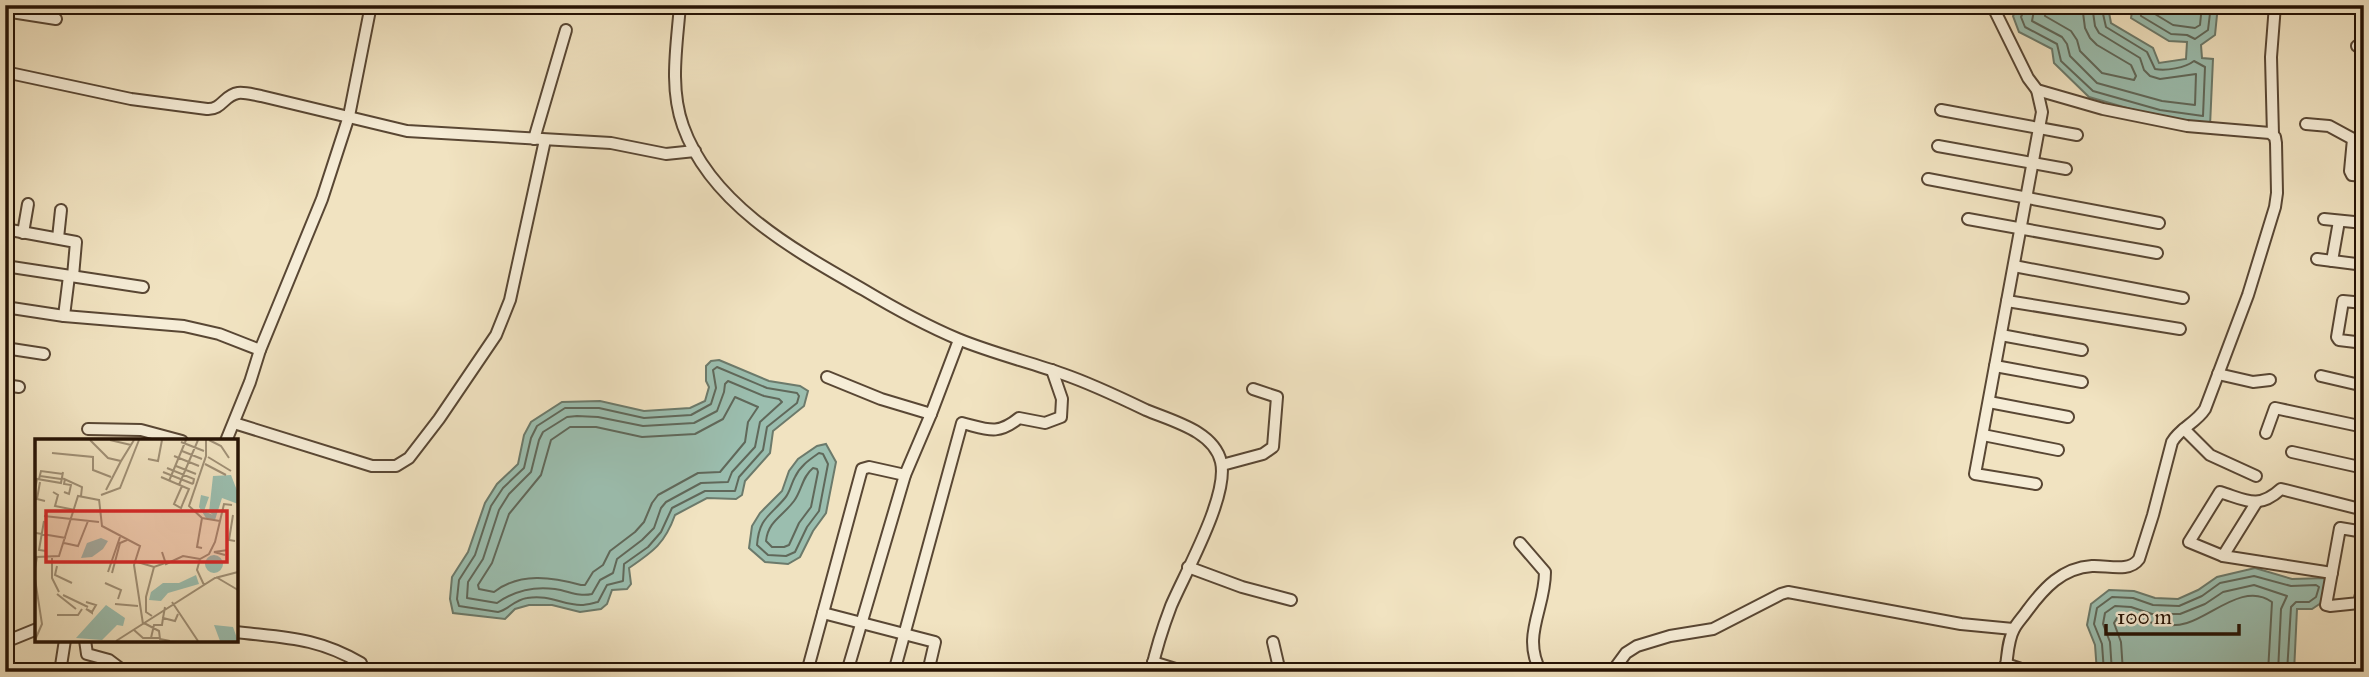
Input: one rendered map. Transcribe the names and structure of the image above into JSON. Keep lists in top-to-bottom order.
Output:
{
  "scale_bar": "100 m"
}
